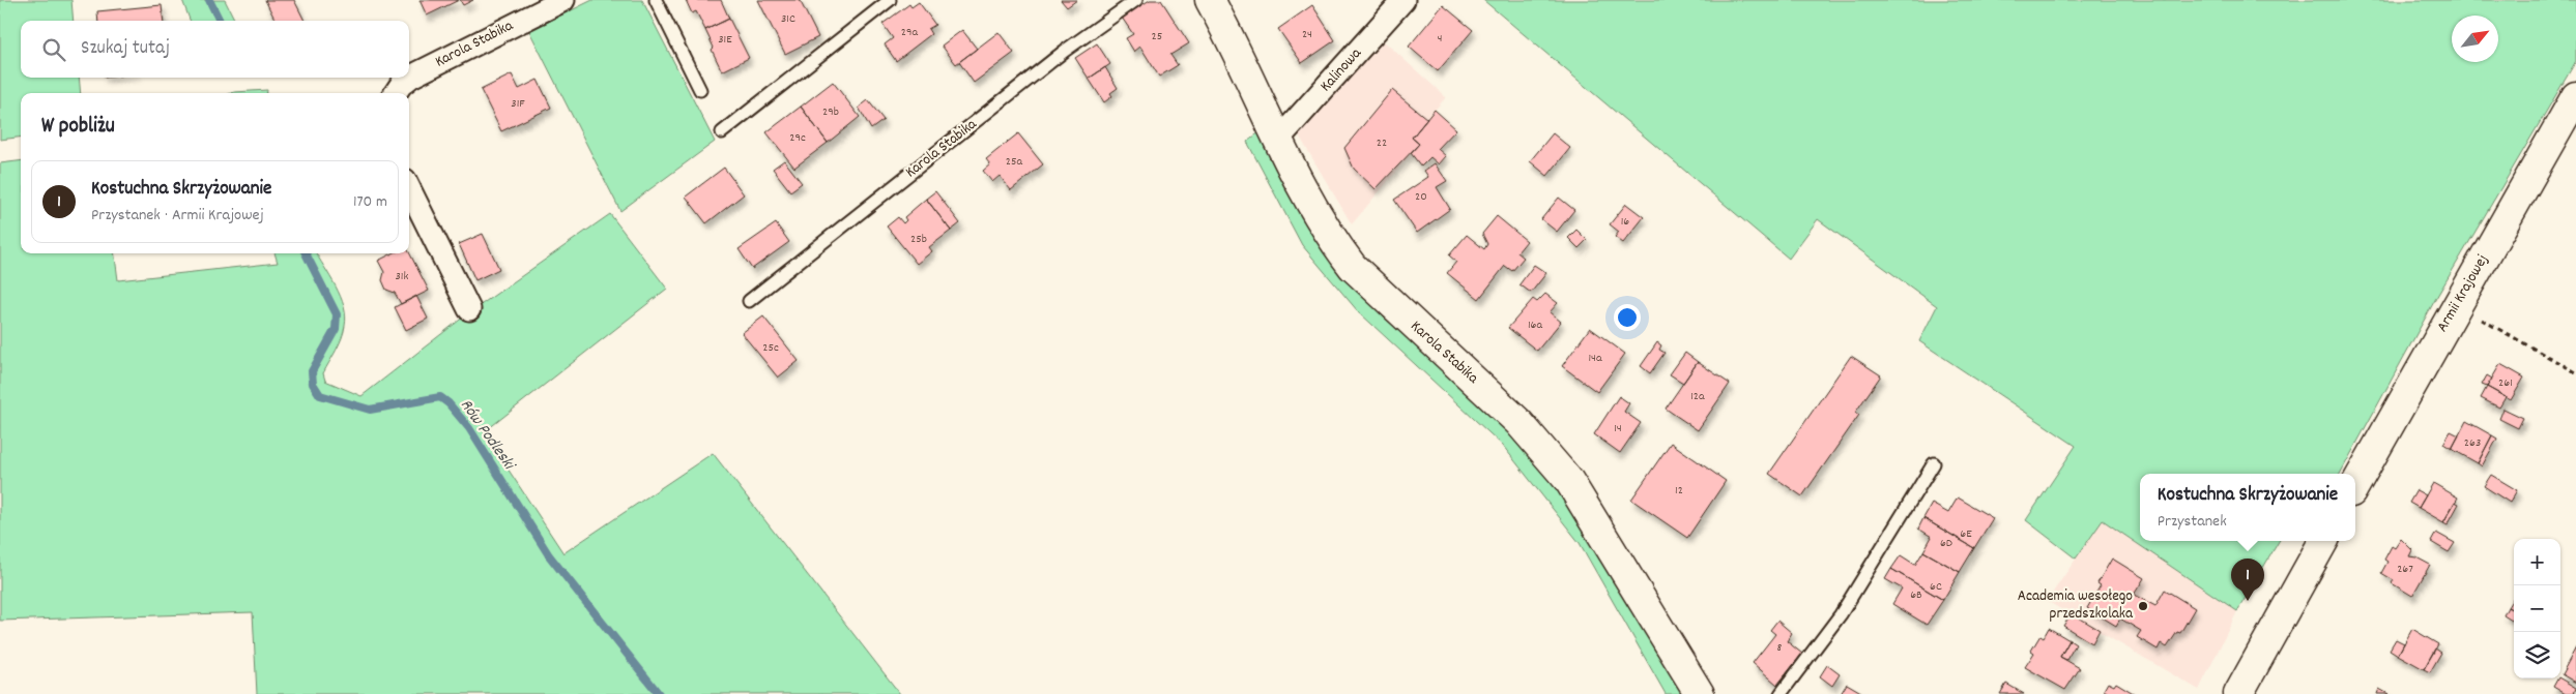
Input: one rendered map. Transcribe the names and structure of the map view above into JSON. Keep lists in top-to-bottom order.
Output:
{
  "streets": {
    "street": ["Karola Stabika", "Kalinowa", "Armii Krajowej"]
  },
  "crossings": [
    ["Karola Stabika", "Kalinowa"]
  ],
  "water": ["Rów Podleski"],
  "places": ["Academia wesołego przedszkolaka"],
  "house_numbers": [
    "31C",
    "29a",
    "24",
    "25",
    "4",
    "31E",
    "31F",
    "29b",
    "29c",
    "22",
    "25a",
    "20",
    "16",
    "25b",
    "31k",
    "16a",
    "25c",
    "14a",
    "261",
    "12a",
    "14",
    "263",
    "12",
    "6E",
    "6D",
    "267",
    "6C",
    "6B",
    "8"
  ],
  "north": "top right",
  "page": {
    "search": "Szukaj tutaj",
    "heading": "W pobliżu",
    "list": [
      {
        "mark": "1",
        "name": "Kostuchna Skrzyżowanie",
        "note": "Przystanek · Armii Krajowej",
        "value": "170 m"
      }
    ],
    "popup": ["Kostuchna Skrzyżowanie", "Przystanek"],
    "map_buttons": ["+", "−"],
    "pins": "1"
  }
}
